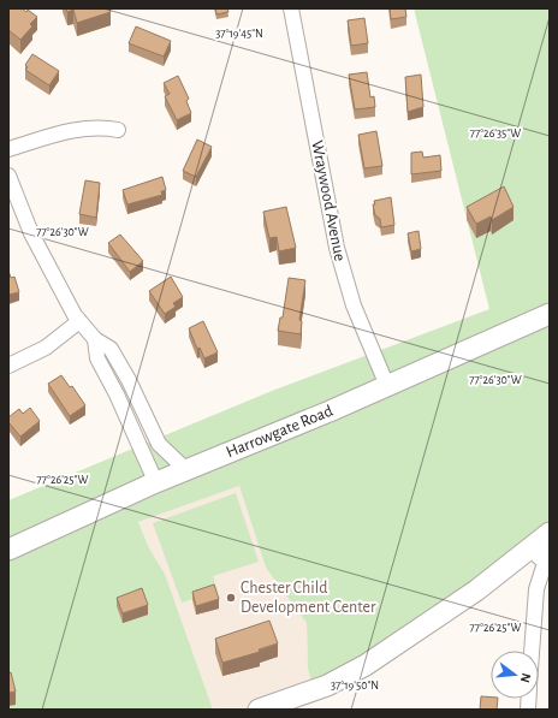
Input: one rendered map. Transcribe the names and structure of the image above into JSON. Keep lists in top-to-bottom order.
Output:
{
  "streets": {
    "main road": ["Harrowgate Road"],
    "street": ["Wraywood Avenue"]
  },
  "crossings": [
    ["Wraywood Avenue", "Harrowgate Road"]
  ],
  "places": ["Chester Child Development Center"],
  "north": "right",
  "coordinates": [
    "37°19'45\"N",
    "77°26'35\"W",
    "77°26'30\"W",
    "77°26'25\"W",
    "37°19'50\"N"
  ]
}
